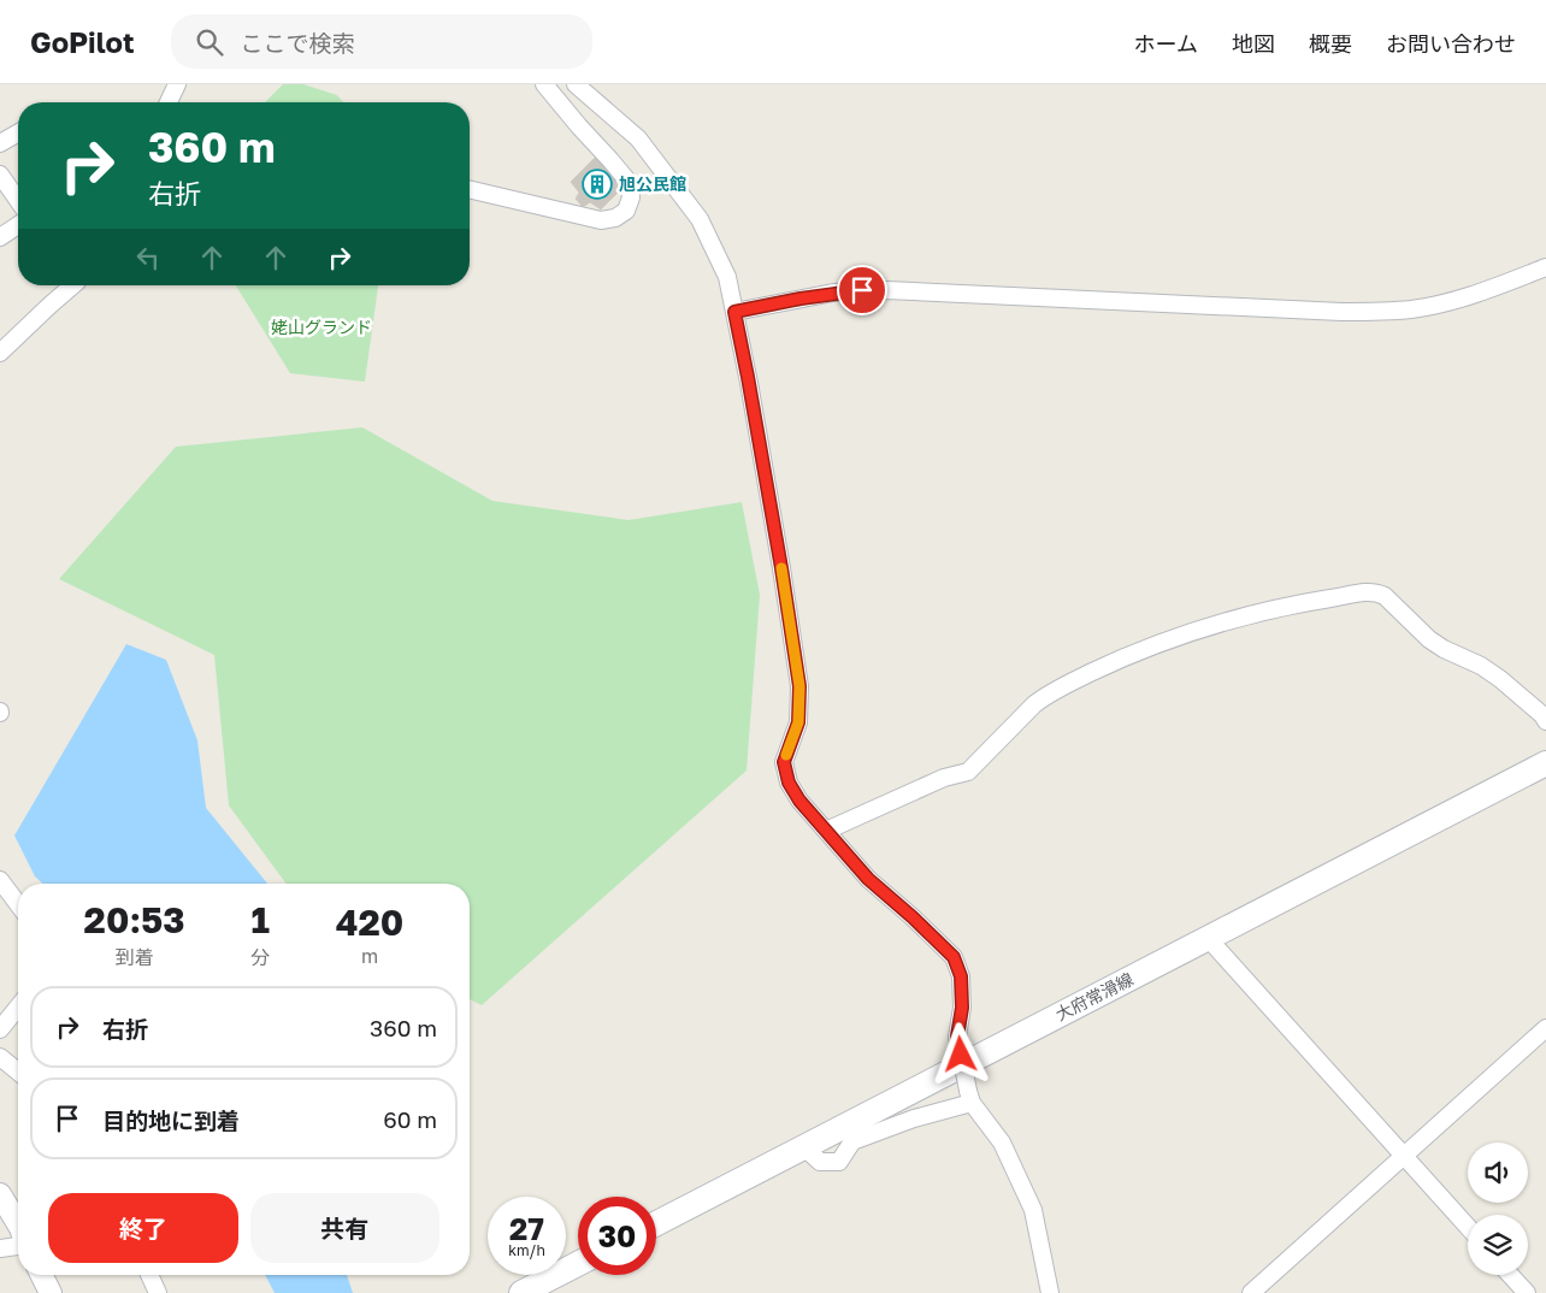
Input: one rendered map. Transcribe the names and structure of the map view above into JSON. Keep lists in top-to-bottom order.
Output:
{
  "streets": {
    "main road": ["大府常滑線"]
  },
  "parks": ["姥山グランド"],
  "places": {
    "building": ["旭公民館"]
  },
  "page": {
    "header": "GoPilot",
    "search": "ここで検索",
    "nav": [
      "ホーム",
      "地図",
      "概要",
      "お問い合わせ"
    ],
    "turn": ["360 m", "右折"],
    "eta": [
      "20:53",
      "到着",
      "1",
      "分",
      "420",
      "m"
    ],
    "list": [
      {
        "name": "右折",
        "value": "360 m"
      },
      {
        "name": "目的地に到着",
        "value": "60 m"
      }
    ],
    "buttons": ["終了", "共有"],
    "speed": "27 km/h",
    "limit": "30"
  }
}
